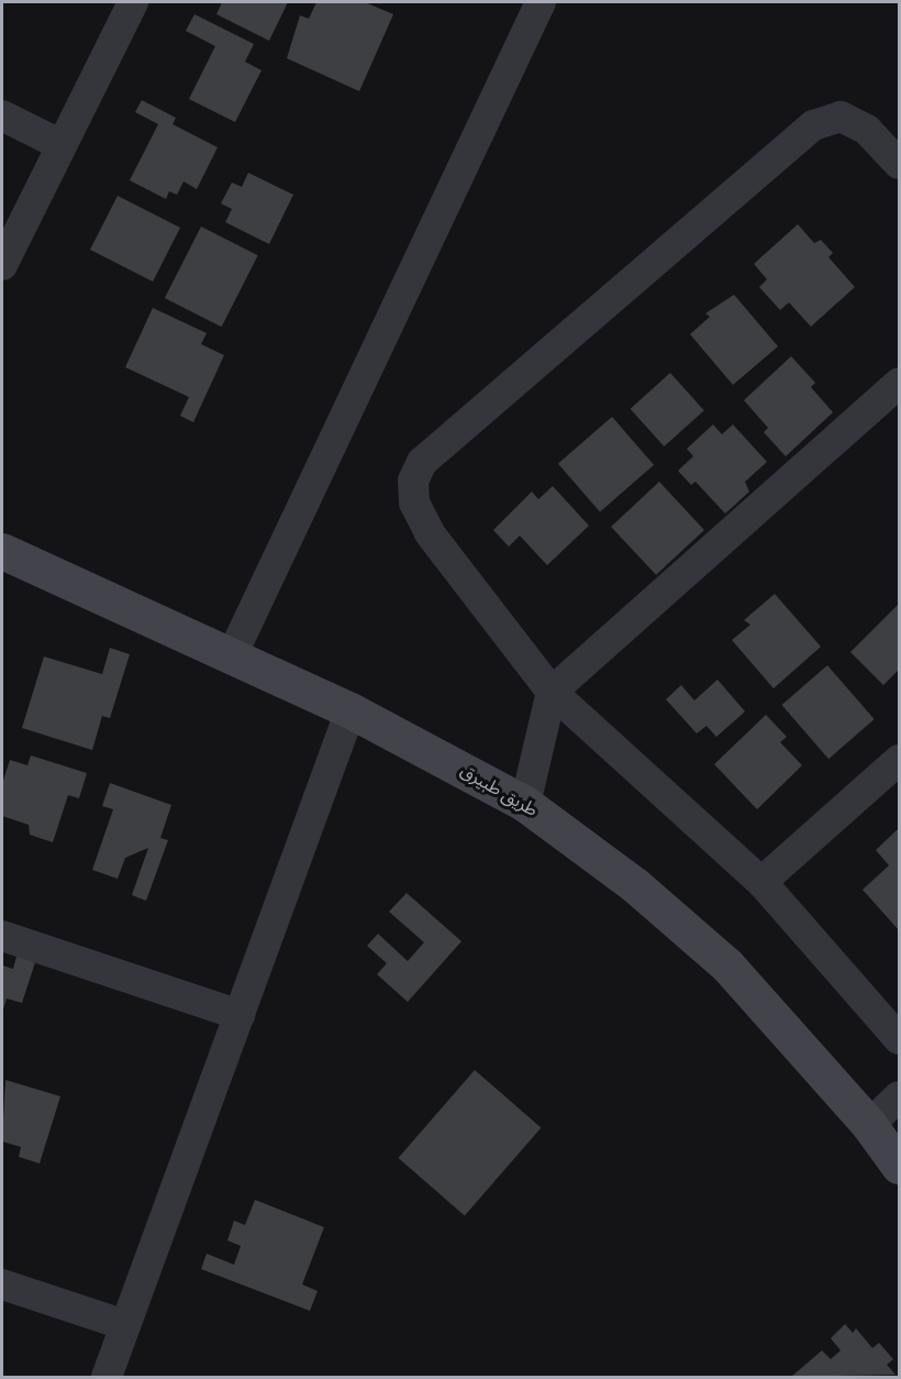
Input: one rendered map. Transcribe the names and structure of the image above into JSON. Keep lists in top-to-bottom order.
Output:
{
  "streets": {
    "street": ["طريق طبيرق"]
  }
}
